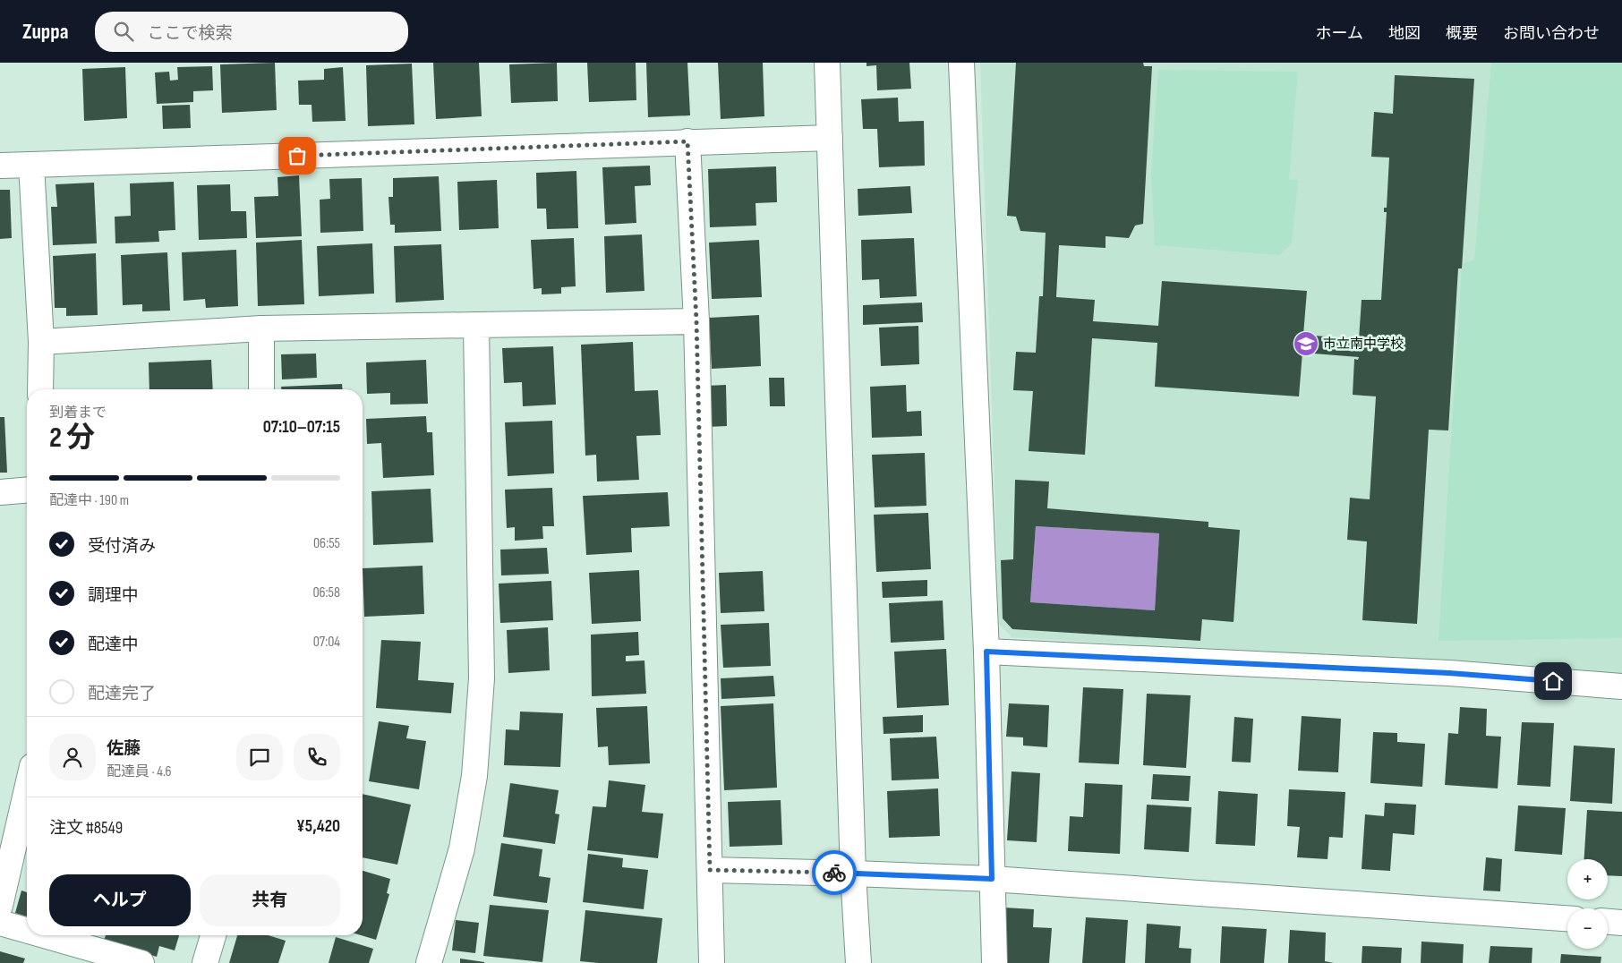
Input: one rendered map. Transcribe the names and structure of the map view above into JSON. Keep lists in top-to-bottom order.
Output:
{
  "places": {
    "school or university": ["市立南中学校"]
  },
  "page": {
    "header": "Zuppa",
    "search": "ここで検索",
    "nav": [
      "ホーム",
      "地図",
      "概要",
      "お問い合わせ"
    ],
    "heading": ["2 分", "到着まで", "07:10–07:15"],
    "panel": [
      "佐藤",
      "配達員 · 4.6",
      "注文 #8549",
      "¥5,420"
    ],
    "bar": "配達中 · 190 m",
    "list": [
      ["受付済み", "06:55"],
      ["調理中", "06:58"],
      ["配達中", "07:04"],
      "配達完了"
    ],
    "map_buttons": ["+", "−"],
    "buttons": ["ヘルプ", "共有"]
  }
}
